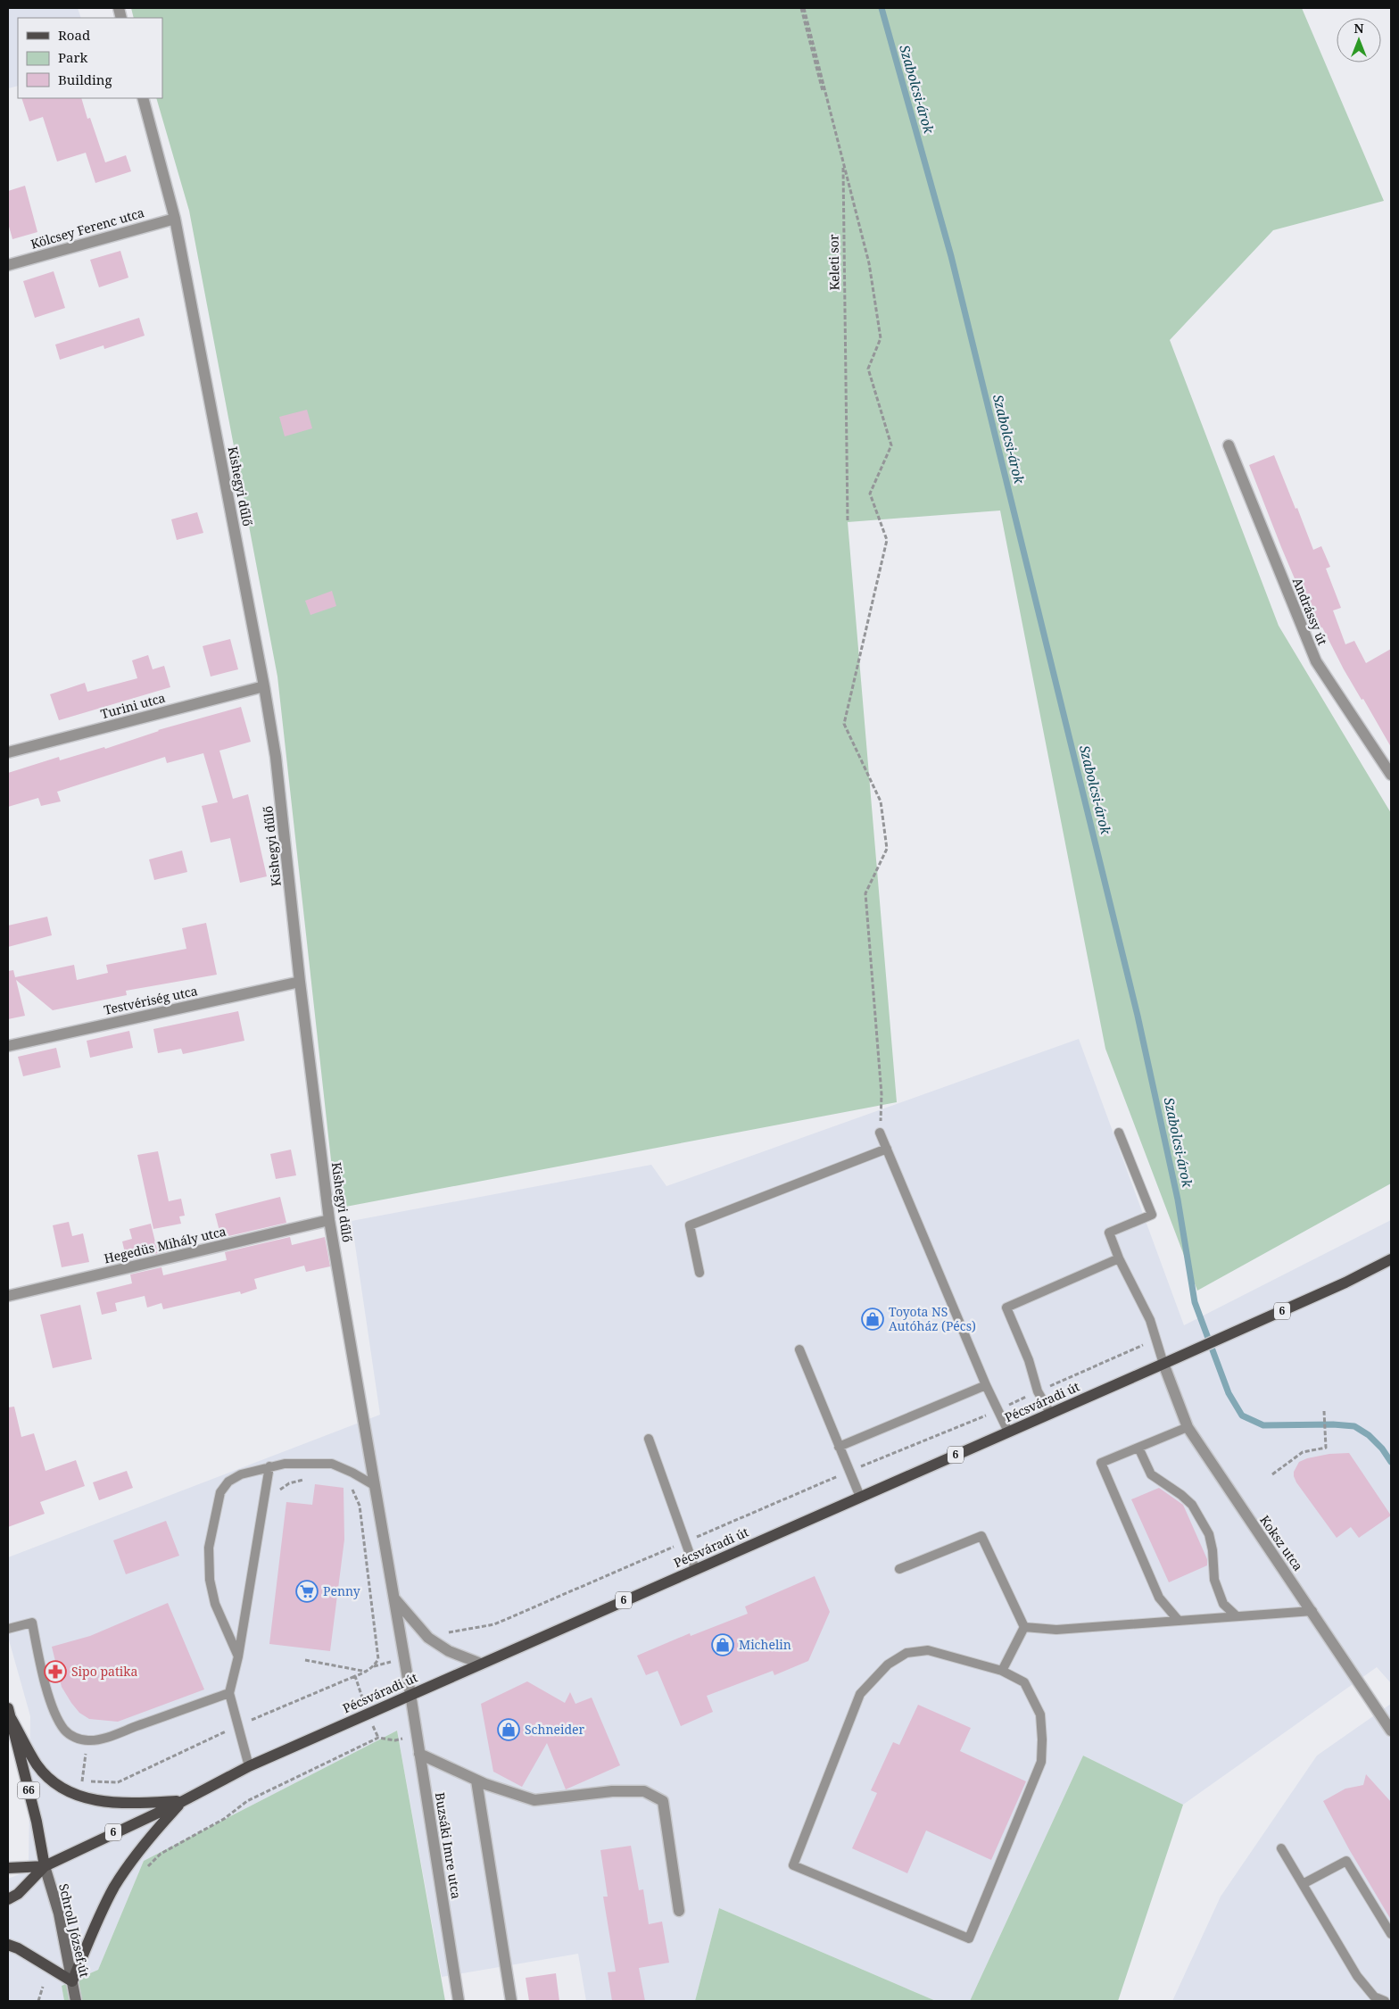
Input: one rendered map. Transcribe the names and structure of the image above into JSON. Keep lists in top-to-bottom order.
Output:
{
  "streets": {
    "main road": [
      "6",
      "Pécsváradi út",
      "66",
      "Schroll József út"
    ],
    "street": [
      "Kölcsey Ferenc utca",
      "Kishegyi dűlő",
      "Andrássy út",
      "Turini utca",
      "Testvériség utca",
      "Hegedüs Mihály utca",
      "Koksz utca",
      "Buzsáki Imre utca"
    ],
    "path": ["Keleti sor"]
  },
  "crossings": [
    ["Kölcsey Ferenc utca", "Kishegyi dűlő"],
    ["Kishegyi dűlő", "Turini utca"],
    ["Kishegyi dűlő", "Testvériség utca"],
    ["Kishegyi dűlő", "Hegedüs Mihály utca"],
    ["Kishegyi dűlő", "Pécsváradi út"],
    ["Kishegyi dűlő", "Buzsáki Imre utca"],
    ["6", "Pécsváradi út"],
    ["6", "66"],
    ["6", "Schroll József út"],
    ["Pécsváradi út", "Koksz utca"],
    ["Pécsváradi út", "66"],
    ["Pécsváradi út", "Buzsáki Imre utca"],
    ["Pécsváradi út", "Schroll József út"],
    ["66", "Schroll József út"]
  ],
  "water": ["Szabolcsi-árok"],
  "places": {
    "shop": ["Toyota NS Autóház (Pécs)", "Michelin", "Schneider"],
    "supermarket": ["Penny"],
    "pharmacy": ["Sipo patika"]
  },
  "legend": ["Road", "Park", "Building"],
  "north": "top"
}
